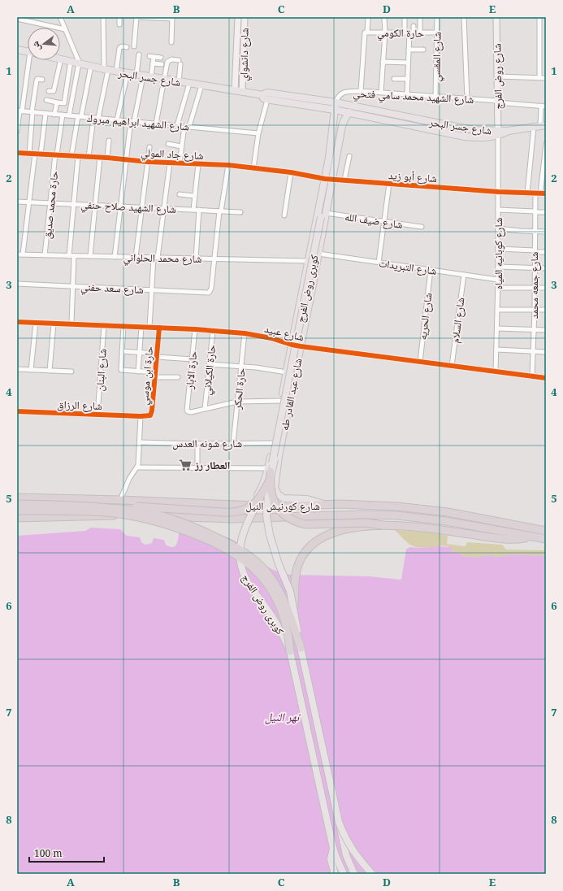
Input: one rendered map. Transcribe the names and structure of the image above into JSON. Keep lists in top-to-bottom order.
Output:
{
  "streets": {
    "highway": ["شارع كورنيش النيل"],
    "main road": ["شارع جسر البحر", "كوبرى روض الفرج", "شارع عبد القادر طه"],
    "street": [
      "حارة الكومي",
      "شارع دانشواي",
      "شارع المقسي",
      "شارع روض الفرج",
      "شارع الشهيد محمد سامي فتحي",
      "شارع الشهيد ابراهيم مبروك",
      "شارع جاد المولي",
      "شارع أبو زيد",
      "حارة محمد صديق",
      "شارع الشهيد صلاح حنفي",
      "شارع ضيف الله",
      "شارع كوبانيه المياه",
      "شارع محمد الحلواني",
      "شارع التبريدات",
      "شارع جمعه محمد",
      "شارع سعد حفني",
      "شارع الحريه",
      "شارع السلام",
      "شارع عبيد",
      "شارع البنان",
      "حارة الابار",
      "حارة الكيلاني",
      "حارة ابن موسي",
      "حارة الحكر",
      "شارع الرزاق",
      "شارع شونه العدس"
    ]
  },
  "crossings": [
    ["حارة الكومي", "شارع المقسي"],
    ["شارع دانشواي", "شارع جسر البحر"],
    ["شارع المقسي", "شارع الشهيد محمد سامي فتحي"],
    ["شارع روض الفرج", "شارع جسر البحر"],
    ["شارع روض الفرج", "شارع الشهيد محمد سامي فتحي"],
    ["شارع روض الفرج", "شارع كوبانيه المياه"],
    ["شارع جسر البحر", "شارع الشهيد محمد سامي فتحي"],
    ["شارع جسر البحر", "شارع كوبانيه المياه"],
    ["شارع جسر البحر", "شارع عبد القادر طه"],
    ["شارع الشهيد محمد سامي فتحي", "شارع عبد القادر طه"],
    ["شارع الشهيد ابراهيم مبروك", "حارة محمد صديق"],
    ["شارع جاد المولي", "شارع أبو زيد"],
    ["شارع جاد المولي", "حارة محمد صديق"],
    ["شارع جاد المولي", "شارع عبد القادر طه"],
    ["شارع أبو زيد", "شارع كوبانيه المياه"],
    ["شارع أبو زيد", "شارع جمعه محمد"],
    ["شارع أبو زيد", "شارع عبد القادر طه"],
    ["حارة محمد صديق", "شارع الشهيد صلاح حنفي"],
    ["حارة محمد صديق", "شارع محمد الحلواني"],
    ["شارع ضيف الله", "كوبرى روض الفرج"],
    ["شارع ضيف الله", "شارع عبد القادر طه"],
    ["شارع كوبانيه المياه", "شارع التبريدات"],
    ["شارع كوبانيه المياه", "شارع عبيد"],
    ["شارع محمد الحلواني", "شارع سعد حفني"],
    ["شارع محمد الحلواني", "شارع عبد القادر طه"],
    ["شارع التبريدات", "شارع الحريه"],
    ["شارع التبريدات", "شارع السلام"],
    ["شارع التبريدات", "شارع عبد القادر طه"],
    ["شارع جمعه محمد", "شارع عبيد"],
    ["كوبرى روض الفرج", "شارع عبد القادر طه"],
    ["شارع الحريه", "شارع عبيد"],
    ["شارع السلام", "شارع عبيد"],
    ["شارع عبيد", "شارع البنان"],
    ["شارع عبيد", "حارة الابار"],
    ["شارع عبيد", "حارة الكيلاني"],
    ["شارع عبيد", "حارة ابن موسي"],
    ["شارع عبيد", "حارة الحكر"],
    ["شارع عبيد", "شارع عبد القادر طه"],
    ["شارع البنان", "شارع الرزاق"],
    ["حارة الابار", "حارة الكيلاني"],
    ["حارة ابن موسي", "شارع الرزاق"],
    ["حارة الحكر", "شارع شونه العدس"],
    ["شارع عبد القادر طه", "شارع شونه العدس"],
    ["شارع عبد القادر طه", "شارع كورنيش النيل"]
  ],
  "water": ["نهر النيل"],
  "places": {
    "supermarket": ["العطار رز"]
  },
  "scale_bar": "100 m",
  "north": "left",
  "grid": {
    "columns": [
      "A",
      "B",
      "C",
      "D",
      "E"
    ],
    "rows": [
      "1",
      "2",
      "3",
      "4",
      "5",
      "6",
      "7",
      "8"
    ]
  }
}
